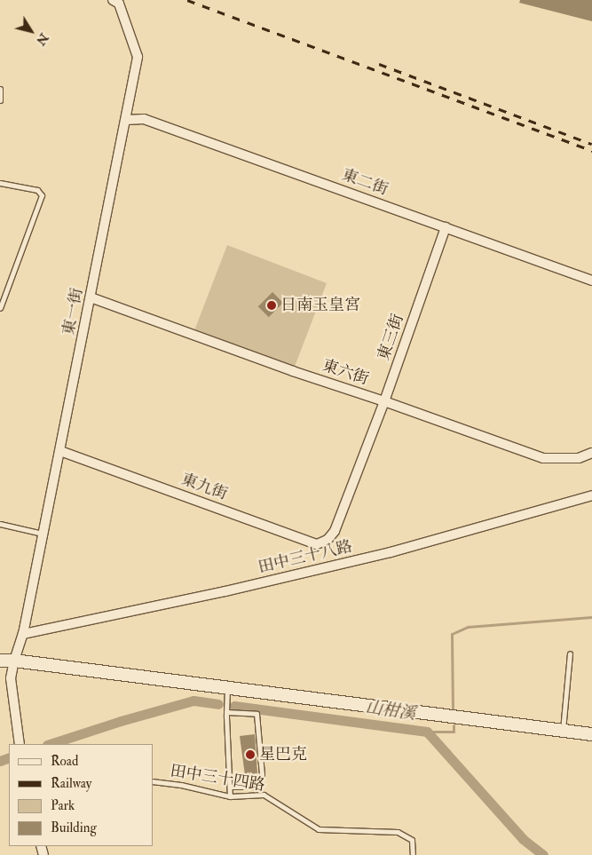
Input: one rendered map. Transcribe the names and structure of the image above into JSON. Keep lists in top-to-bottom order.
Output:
{
  "streets": {
    "street": [
      "東二街",
      "東一街",
      "東三街",
      "東六街",
      "東九街",
      "田中三十八路"
    ],
    "lane": ["田中三十四路"]
  },
  "crossings": [
    ["東二街", "東一街"],
    ["東二街", "東三街"],
    ["東一街", "東六街"],
    ["東一街", "東九街"],
    ["東一街", "田中三十八路"],
    ["東三街", "東六街"],
    ["東三街", "東九街"]
  ],
  "water": ["山柑溪"],
  "places": ["日南玉皇宮", "星巴克"],
  "legend": [
    "Road",
    "Railway",
    "Park",
    "Building"
  ],
  "north": "bottom right"
}
